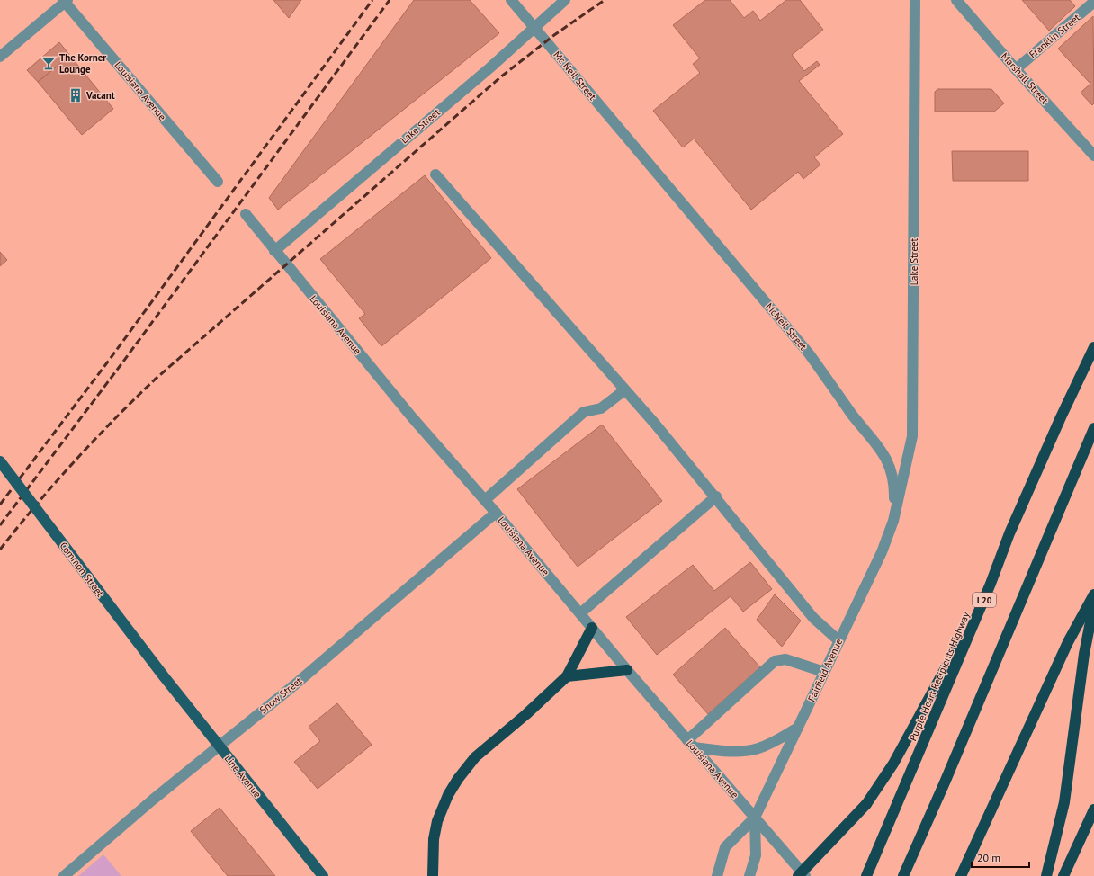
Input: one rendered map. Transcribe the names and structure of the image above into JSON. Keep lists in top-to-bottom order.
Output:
{
  "streets": {
    "highway": ["I 20", "Purple Heart Recipients Highway"],
    "main road": ["Common Street", "Line Avenue"],
    "street": [
      "Franklin Street",
      "Mc Neil Street",
      "Marshall Street",
      "Louisiana Avenue",
      "Lake Street",
      "McNeil Street",
      "Fairfield Avenue",
      "Snow Street"
    ]
  },
  "crossings": [
    ["Franklin Street", "Marshall Street"],
    ["Mc Neil Street", "Lake Street"],
    ["Mc Neil Street", "McNeil Street"],
    ["Louisiana Avenue", "Lake Street"],
    ["Louisiana Avenue", "Fairfield Avenue"],
    ["Louisiana Avenue", "Snow Street"],
    ["Lake Street", "McNeil Street"],
    ["Lake Street", "Fairfield Avenue"],
    ["McNeil Street", "Fairfield Avenue"],
    ["Common Street", "Line Avenue"]
  ],
  "places": {
    "bar": ["The Korner Lounge"],
    "building": ["Vacant"]
  },
  "scale_bar": "20 m"
}
